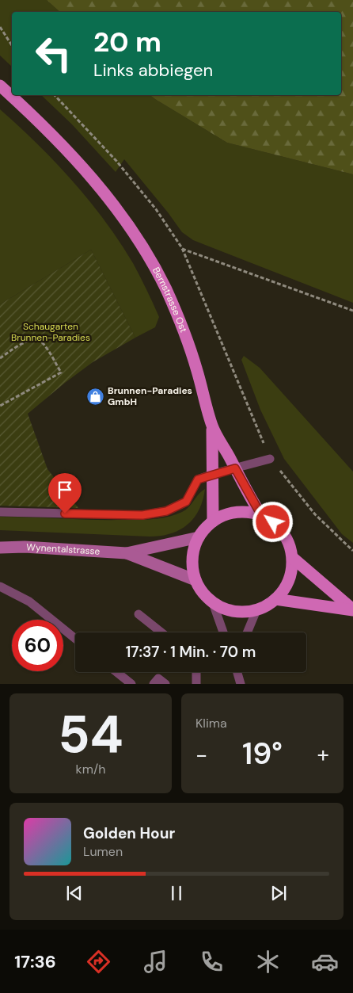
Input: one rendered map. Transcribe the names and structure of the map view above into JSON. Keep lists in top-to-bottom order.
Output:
{
  "streets": {
    "main road": ["Bernstrasse Ost", "Wynentalstrasse"]
  },
  "crossings": [
    ["Bernstrasse Ost", "Wynentalstrasse"]
  ],
  "parks": ["Schaugarten Brunnen-Paradies"],
  "places": {
    "shop": ["Brunnen-Paradies GmbH"]
  },
  "page": {
    "turn": ["20 m", "Links abbiegen"],
    "limit": "60",
    "trip": "17:37 · 1 Min. · 70 m",
    "tile": [
      ["54", "km/h"],
      "Klima"
    ],
    "heat": ["−", "19°", "+"],
    "song": ["Golden Hour", "Lumen"],
    "tabs": "17:36"
  }
}
